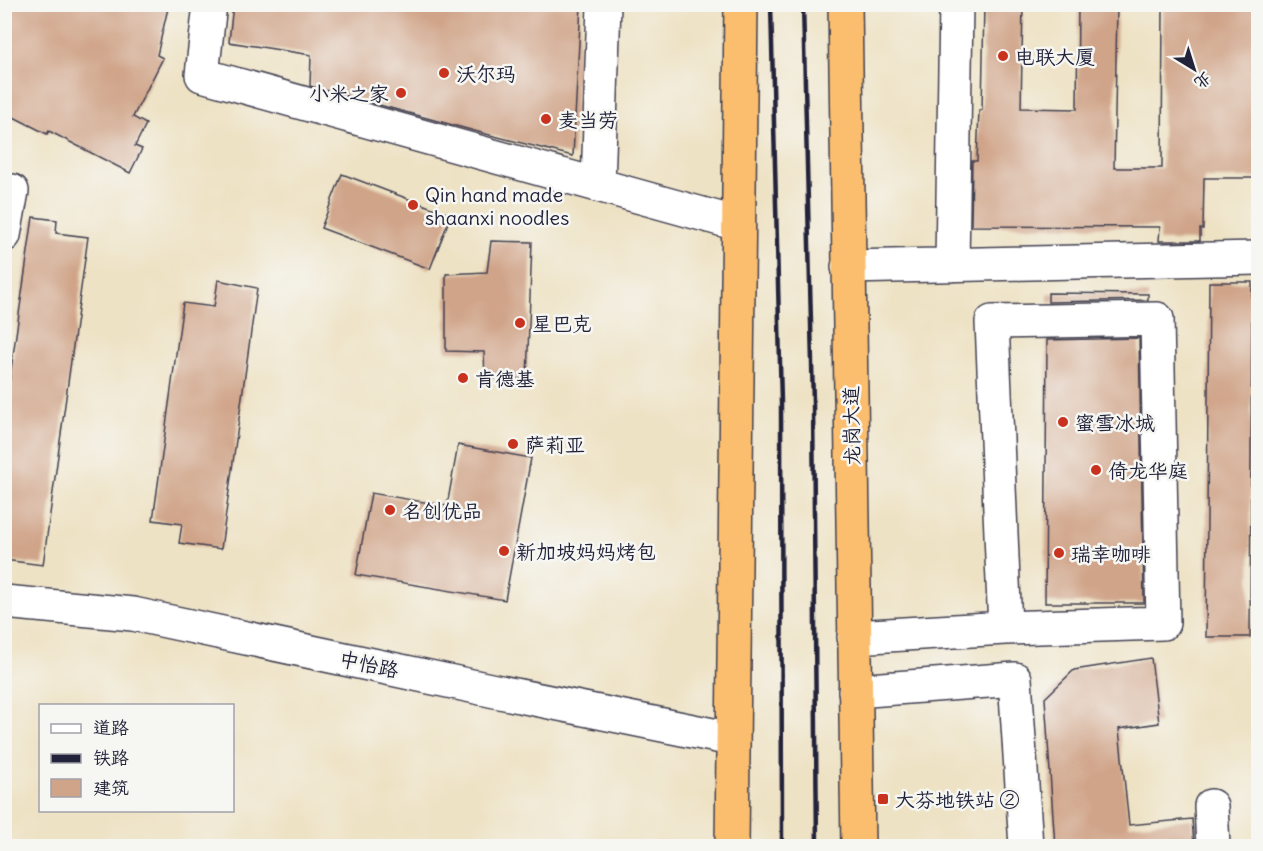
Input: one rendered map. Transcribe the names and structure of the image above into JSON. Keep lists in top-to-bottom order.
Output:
{
  "streets": {
    "highway": ["龙岗大道"],
    "street": ["中怡路"]
  },
  "places": {
    "other": [
      "电联大厦",
      "沃尔玛",
      "小米之家",
      "麦当劳",
      "Qin hand made shaanxi noodles",
      "星巴克",
      "肯德基",
      "蜜雪冰城",
      "萨莉亚",
      "倚龙华庭",
      "名创优品",
      "新加坡妈妈烤包",
      "瑞幸咖啡"
    ],
    "transit": ["大芬地铁站 ②"]
  },
  "legend": ["道路", "铁路", "建筑"],
  "north": "bottom right"
}
